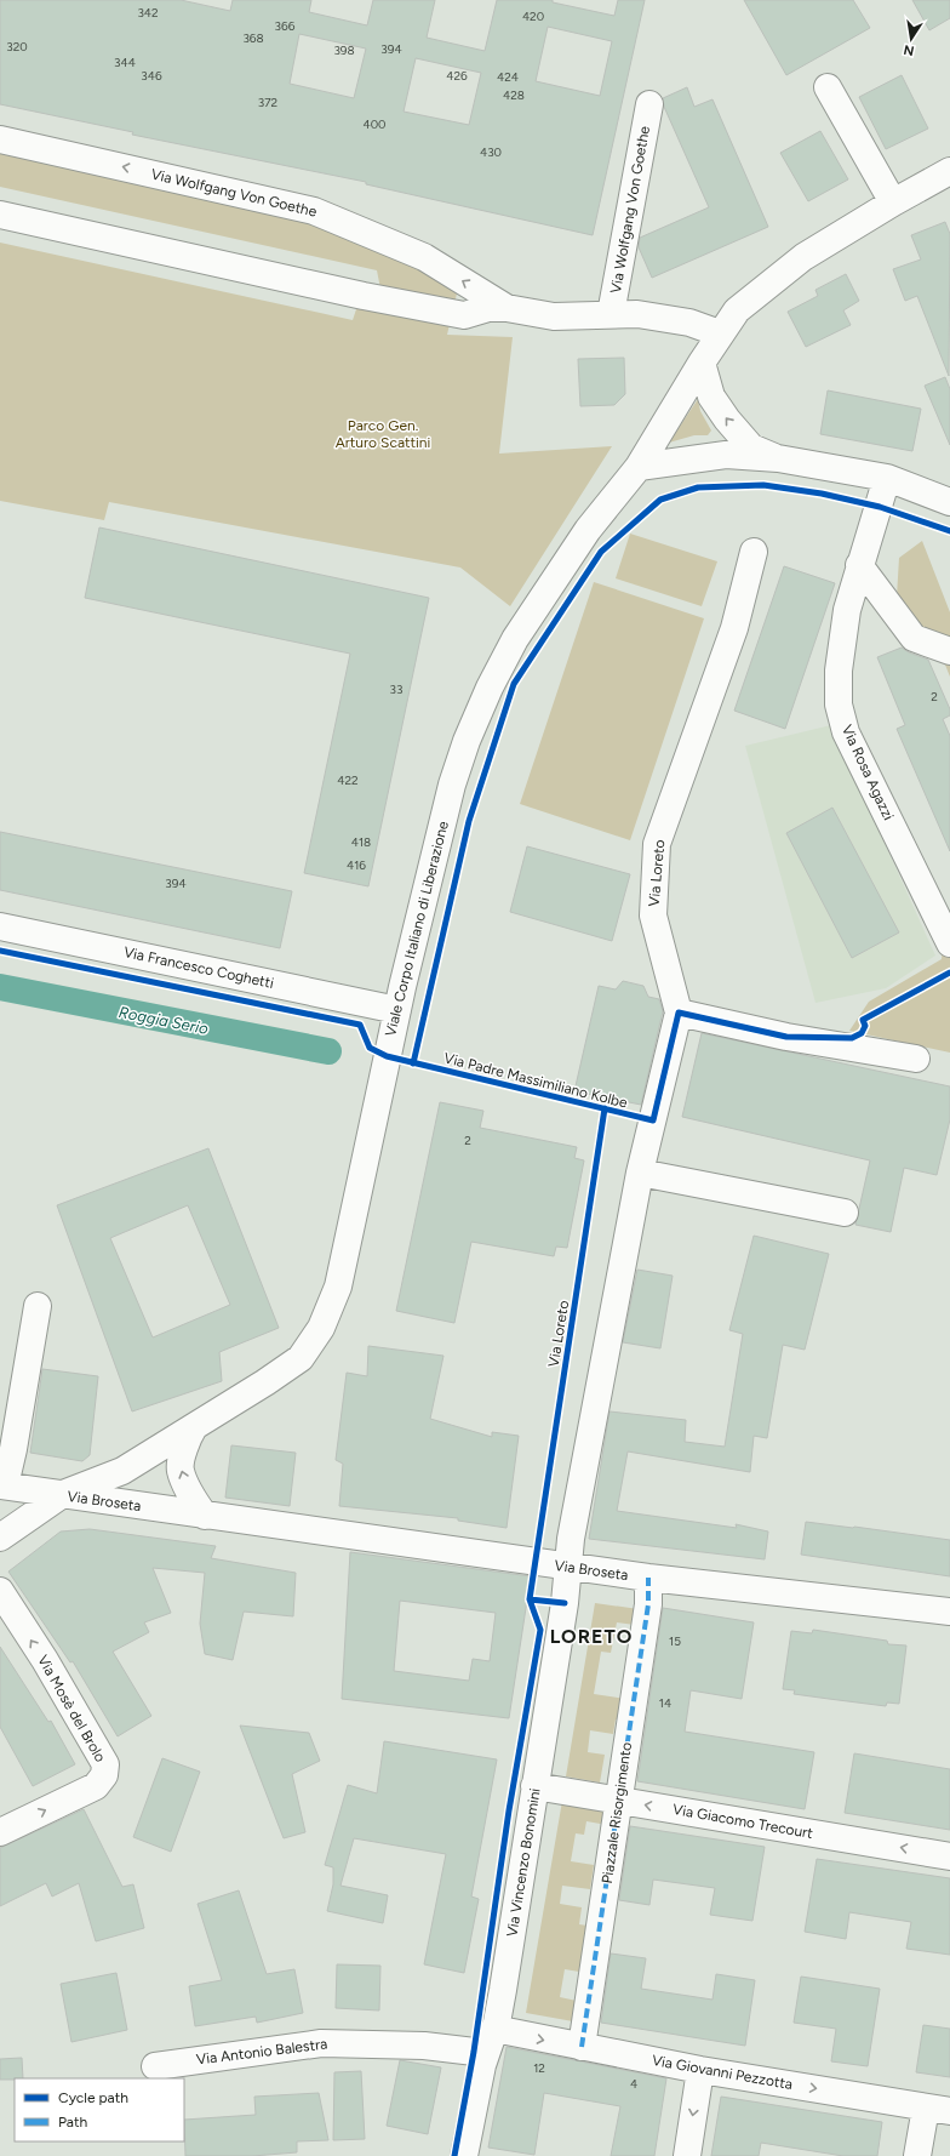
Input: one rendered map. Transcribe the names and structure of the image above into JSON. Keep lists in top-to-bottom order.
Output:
{
  "streets": {
    "street": [
      "Via Wolfgang Von Goethe",
      "Via Rosa Agazzi",
      "Via Loreto",
      "Viale Corpo Italiano di Liberazione",
      "Via Francesco Coghetti",
      "Via Broseta",
      "Via Mosè del Brolo",
      "Piazzale Risorgimento",
      "Via Giacomo Trecourt",
      "Via Vincenzo Bonomini",
      "Via Antonio Balestra",
      "Via Giovanni Pezzotta"
    ],
    "cycle path": ["Via Padre Massimiliano Kolbe"]
  },
  "crossings": [
    ["Via Wolfgang Von Goethe", "Viale Corpo Italiano di Liberazione"],
    ["Via Loreto", "Via Broseta"],
    ["Via Loreto", "Via Vincenzo Bonomini"],
    ["Viale Corpo Italiano di Liberazione", "Via Francesco Coghetti"],
    ["Viale Corpo Italiano di Liberazione", "Via Broseta"],
    ["Via Broseta", "Piazzale Risorgimento"],
    ["Via Broseta", "Via Vincenzo Bonomini"],
    ["Piazzale Risorgimento", "Via Giacomo Trecourt"],
    ["Piazzale Risorgimento", "Via Giovanni Pezzotta"],
    ["Via Giacomo Trecourt", "Via Vincenzo Bonomini"],
    ["Via Vincenzo Bonomini", "Via Antonio Balestra"],
    ["Via Vincenzo Bonomini", "Via Giovanni Pezzotta"],
    ["Via Antonio Balestra", "Via Giovanni Pezzotta"]
  ],
  "one_way": ["Via Giacomo Trecourt", "Via Giovanni Pezzotta"],
  "districts": ["LORETO"],
  "water": ["Roggia Serio"],
  "parks": ["Parco Gen. Arturo Scattini"],
  "house_numbers": [
    "342",
    "420",
    "366",
    "368",
    "320",
    "394",
    "398",
    "344",
    "346",
    "426",
    "424",
    "428",
    "372",
    "400",
    "430",
    "33",
    "2",
    "422",
    "418",
    "416",
    "394",
    "2",
    "15",
    "14",
    "12",
    "4"
  ],
  "legend": ["Cycle path", "Path"],
  "north": "bottom"
}
